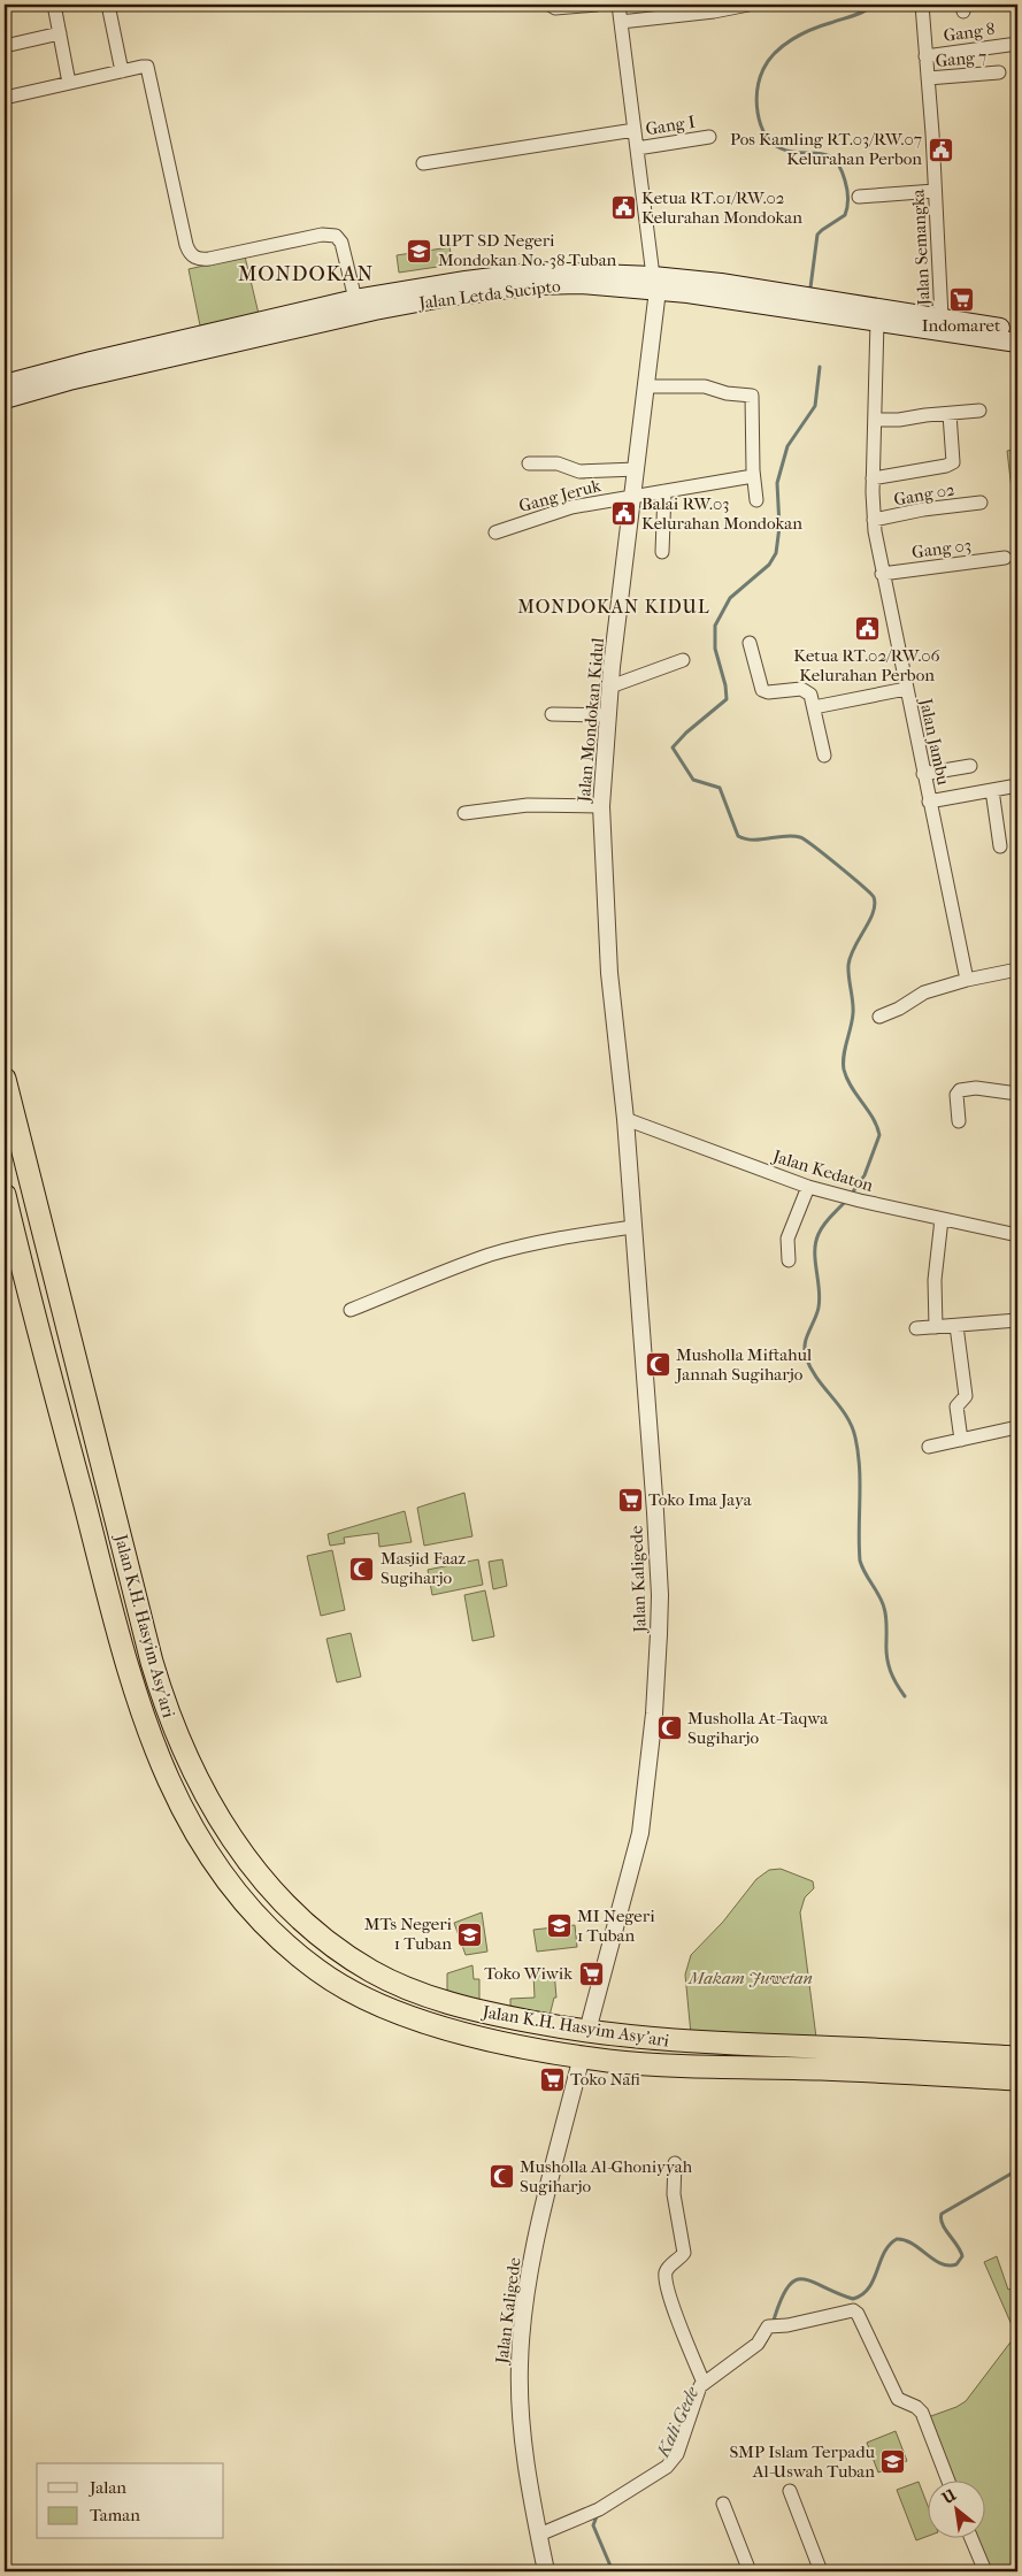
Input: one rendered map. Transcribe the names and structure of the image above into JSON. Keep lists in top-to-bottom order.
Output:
{
  "streets": {
    "highway": ["Jalan K.H. Hasyim Asy'ari"],
    "main road": ["Jalan Letda Sucipto"],
    "street": [
      "Gang 8",
      "Gang 7",
      "Gang I",
      "Jalan Semangka",
      "Gang 02",
      "Gang Jeruk",
      "Gang 03",
      "Jalan Mondokan Kidul",
      "Jalan Jambu",
      "Jalan Kedaton",
      "Jalan Kaligede"
    ]
  },
  "crossings": [
    ["Gang 8", "Jalan Semangka"],
    ["Gang 7", "Jalan Semangka"],
    ["Jalan Semangka", "Jalan Letda Sucipto"],
    ["Jalan Letda Sucipto", "Jalan Mondokan Kidul"],
    ["Jalan Letda Sucipto", "Jalan Jambu"],
    ["Gang 02", "Jalan Jambu"],
    ["Gang Jeruk", "Jalan Mondokan Kidul"],
    ["Gang 03", "Jalan Jambu"],
    ["Jalan Mondokan Kidul", "Jalan Kedaton"],
    ["Jalan Mondokan Kidul", "Jalan Kaligede"],
    ["Jalan Kedaton", "Jalan Kaligede"],
    ["Jalan Kaligede", "Jalan K.H. Hasyim Asy'ari"]
  ],
  "districts": ["MONDOKAN", "MONDOKAN KIDUL"],
  "water": ["Kali Gede"],
  "parks": ["Makam Juwetan"],
  "places": {
    "public building": [
      "Pos Kamling RT.03/RW.07 Kelurahan Perbon",
      "Ketua RT.01/RW.02 Kelurahan Mondokan",
      "Balai RW.03 Kelurahan Mondokan",
      "Ketua RT.02/RW.06 Kelurahan Perbon"
    ],
    "school or university": [
      "UPT SD Negeri Mondokan No. 38 Tuban",
      "MI Negeri 1 Tuban",
      "MTs Negeri 1 Tuban",
      "SMP Islam Terpadu Al-Uswah Tuban"
    ],
    "supermarket": [
      "Indomaret",
      "Toko Ima Jaya",
      "Toko Wiwik",
      "Toko Nafi"
    ],
    "mosque": [
      "Musholla Miftahul Jannah Sugiharjo",
      "Masjid Faaz Sugiharjo",
      "Musholla At-Taqwa Sugiharjo",
      "Musholla Al-Ghoniyyah Sugiharjo"
    ]
  },
  "legend": ["Jalan", "Taman"],
  "north": "top left"
}
